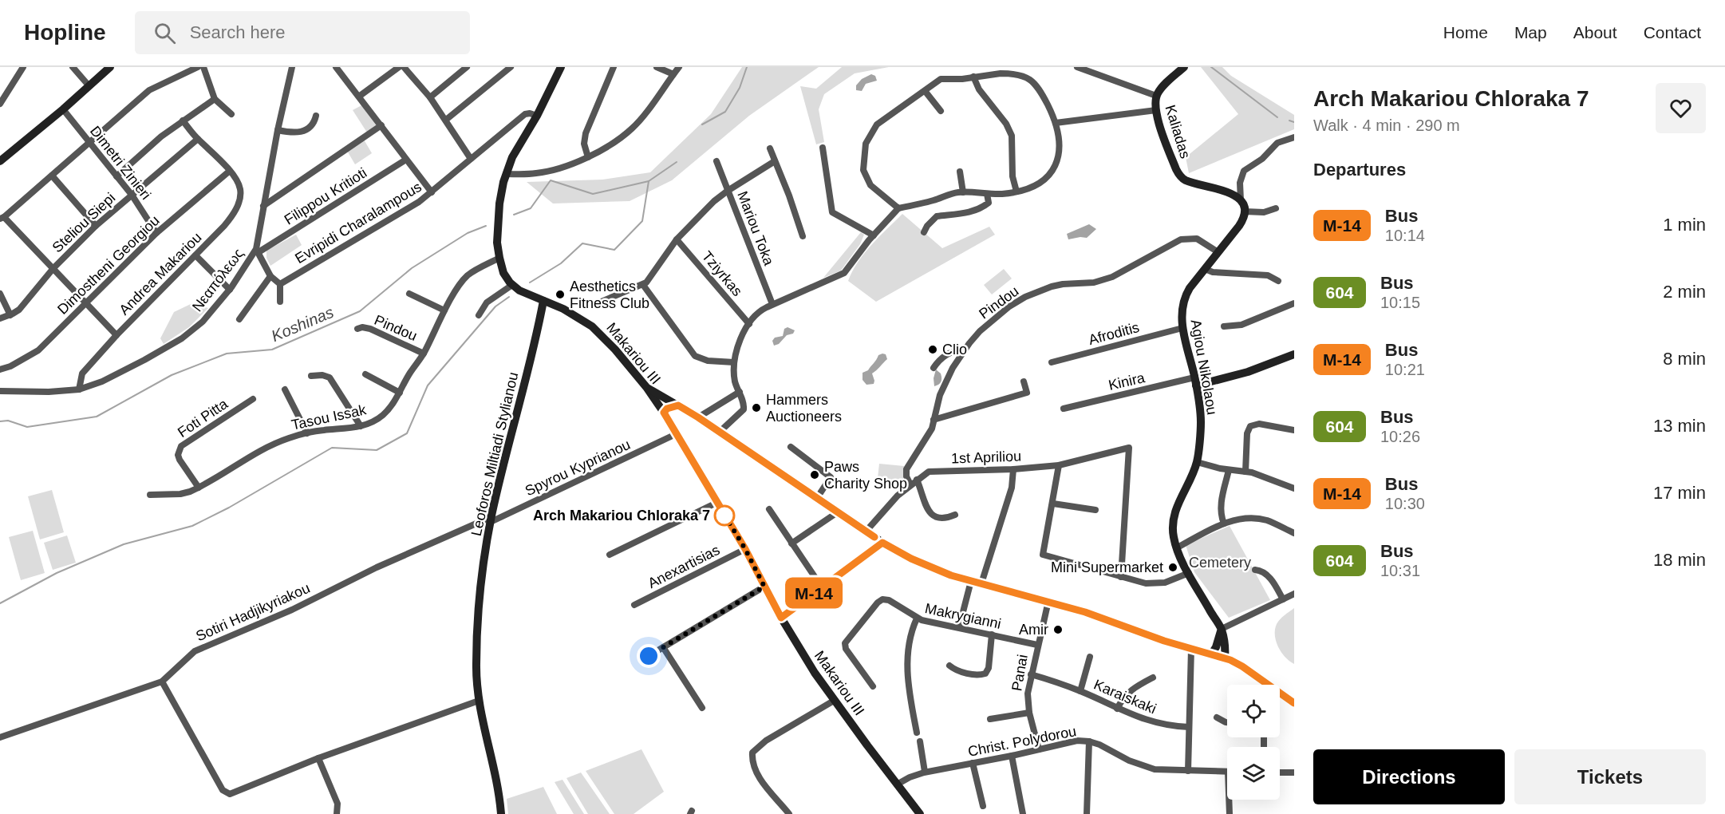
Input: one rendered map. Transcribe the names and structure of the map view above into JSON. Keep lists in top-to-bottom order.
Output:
{
  "streets": {
    "main road": [
      "Kaliadas",
      "Makariou III",
      "Agiou Nikolaou",
      "Leoforos Miltiadi Stylianou"
    ],
    "street": [
      "Dimetri Zinieri",
      "Filippou Kritioti",
      "Steliou Siepi",
      "Evripidi Charalampous",
      "Mariou Toka",
      "Dimostheni Georgiou",
      "Andrea Makariou",
      "Tziyrkas",
      "Νεαπόλεως",
      "Pindou",
      "Afroditis",
      "Kinira",
      "Tasou Issak",
      "Foti Pitta",
      "1st Apriliou",
      "Spyrou Kyprianou",
      "Anexartisias",
      "Sotiri Hadjikyriakou",
      "Makrygianni",
      "Panai",
      "Karaiskaki",
      "Christ. Polydorou"
    ]
  },
  "crossings": [
    ["Dimetri Zinieri", "Steliou Siepi"],
    ["Dimetri Zinieri", "Dimostheni Georgiou"],
    ["Filippou Kritioti", "Νεαπόλεως"],
    ["Steliou Siepi", "Andrea Makariou"],
    ["Evripidi Charalampous", "Makariou III"],
    ["Dimostheni Georgiou", "Andrea Makariou"],
    ["Andrea Makariou", "Νεαπόλεως"],
    ["Pindou", "Agiou Nikolaou"],
    ["Pindou", "Tasou Issak"],
    ["Pindou", "1st Apriliou"],
    ["Afroditis", "Agiou Nikolaou"],
    ["Makariou III", "Tasou Issak"],
    ["Makariou III", "Leoforos Miltiadi Stylianou"],
    ["Makariou III", "Spyrou Kyprianou"],
    ["Makariou III", "Anexartisias"],
    ["Makariou III", "Christ. Polydorou"],
    ["Agiou Nikolaou", "Kinira"],
    ["Tasou Issak", "Foti Pitta"],
    ["Leoforos Miltiadi Stylianou", "Spyrou Kyprianou"],
    ["Leoforos Miltiadi Stylianou", "Sotiri Hadjikyriakou"],
    ["Spyrou Kyprianou", "Sotiri Hadjikyriakou"],
    ["Makrygianni", "Panai"],
    ["Panai", "Karaiskaki"],
    ["Panai", "Christ. Polydorou"]
  ],
  "water": ["Koshinas"],
  "parks": ["Cemetery"],
  "places": [
    "Aesthetics Fitness Club",
    "Clio",
    "Hammers Auctioneers",
    "Paws Charity Shop",
    "Arch Makariou Chloraka 7",
    "Mini Supermarket",
    "Amir"
  ],
  "lines": ["bus line M-14"],
  "page": {
    "header": "Hopline",
    "search": "Search here",
    "nav": [
      "Home",
      "Map",
      "About",
      "Contact"
    ],
    "on_map": "M-14",
    "heading": [
      ["Arch Makariou Chloraka 7", "Walk · 4 min · 290 m"],
      "Departures"
    ],
    "list": [
      {
        "mark": "M-14",
        "name": "Bus",
        "note": "10:14",
        "value": "1 min"
      },
      {
        "mark": "604",
        "name": "Bus",
        "note": "10:15",
        "value": "2 min"
      },
      {
        "mark": "M-14",
        "name": "Bus",
        "note": "10:21",
        "value": "8 min"
      },
      {
        "mark": "604",
        "name": "Bus",
        "note": "10:26",
        "value": "13 min"
      },
      {
        "mark": "M-14",
        "name": "Bus",
        "note": "10:30",
        "value": "17 min"
      },
      {
        "mark": "604",
        "name": "Bus",
        "note": "10:31",
        "value": "18 min"
      }
    ],
    "buttons": ["Directions", "Tickets"]
  }
}
